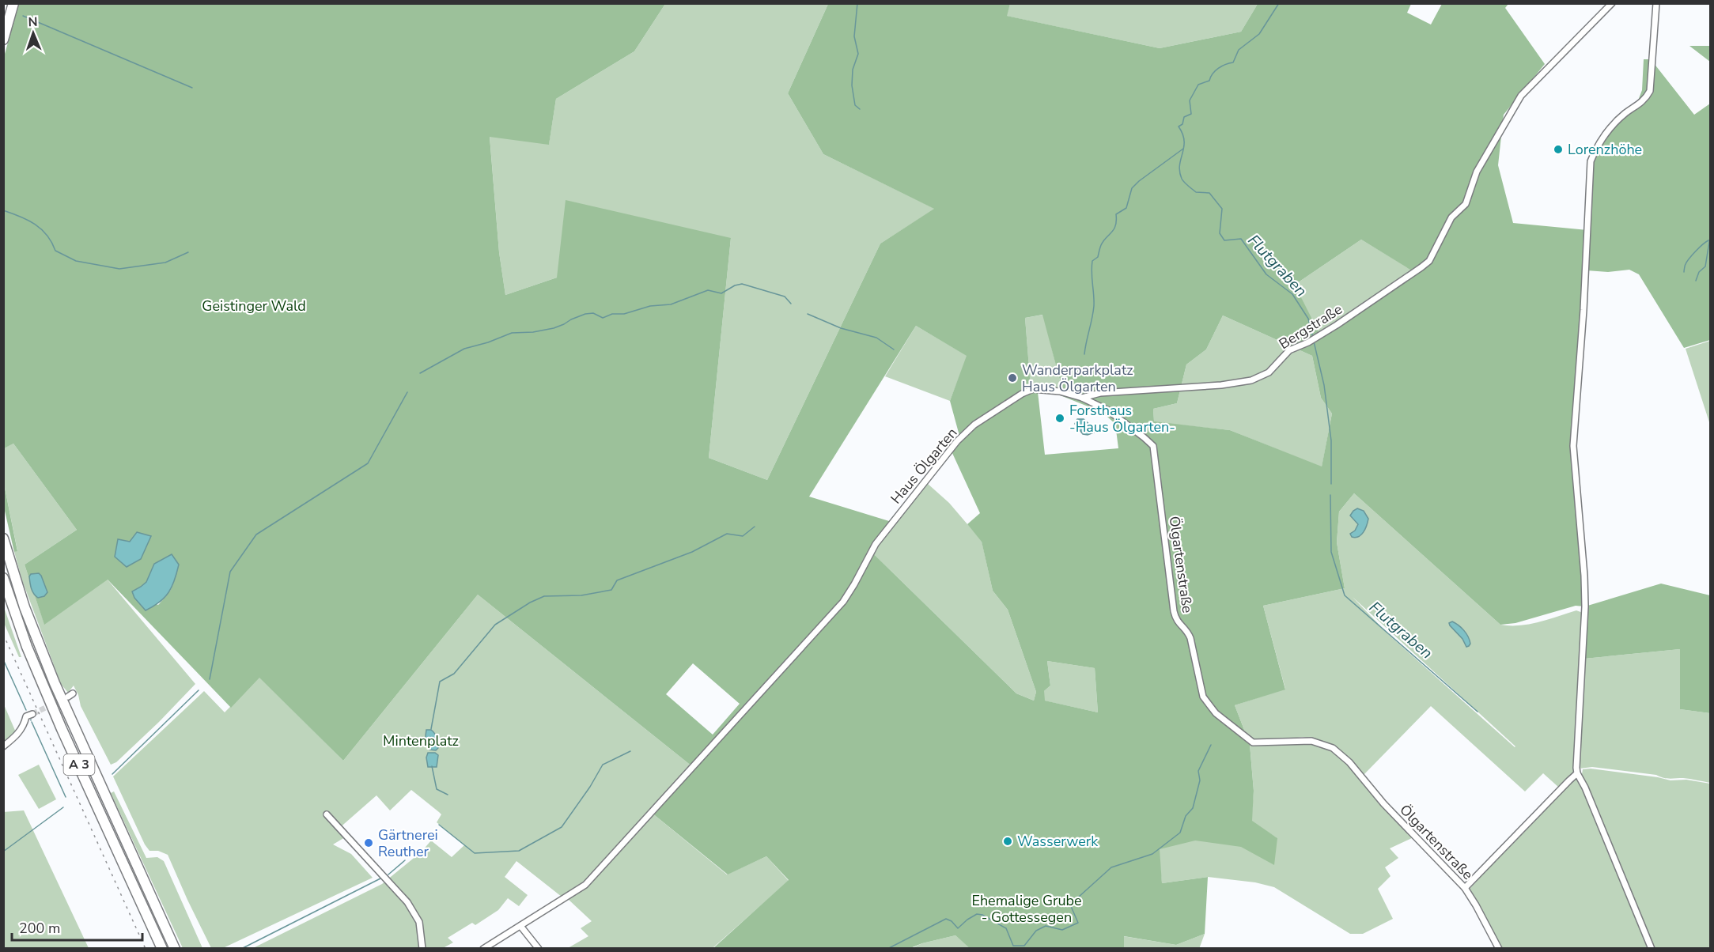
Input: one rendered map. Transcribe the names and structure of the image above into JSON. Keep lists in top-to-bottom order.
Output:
{
  "streets": {
    "highway": ["A 3"],
    "street": ["Bergstraße", "Haus Ölgarten", "Ölgartenstraße"]
  },
  "crossings": [
    ["Bergstraße", "Haus Ölgarten"],
    ["Bergstraße", "Ölgartenstraße"],
    ["Haus Ölgarten", "Ölgartenstraße"]
  ],
  "water": ["Flutgraben"],
  "parks": ["Geistinger Wald", "Mintenplatz", "Ehemalige Grube - Gottessegen"],
  "places": [
    "Lorenzhöhe",
    "Wanderparkplatz Haus Ölgarten",
    "Forsthaus -Haus Ölgarten-",
    "Wasserwerk",
    "Gärtnerei Reuther"
  ],
  "scale_bar": "200 m",
  "north": "top"
}
